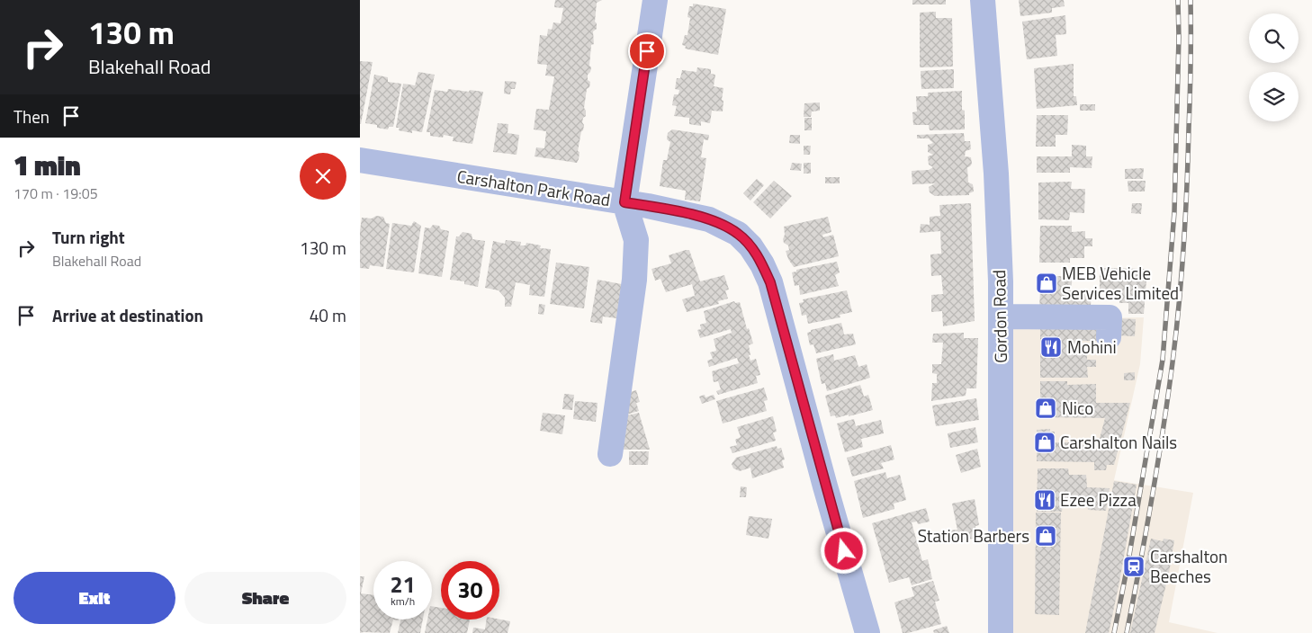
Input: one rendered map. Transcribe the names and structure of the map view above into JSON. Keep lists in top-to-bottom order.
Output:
{
  "streets": {
    "street": ["Carshalton Park Road", "Gordon Road"]
  },
  "places": {
    "shop": [
      "MEB Vehicle Services Limited",
      "Nico",
      "Carshalton Nails",
      "Station Barbers"
    ],
    "restaurant": ["Mohini", "Ezee Pizza"],
    "station": ["Carshalton Beeches"]
  },
  "page": {
    "turn": ["130 m", "Blakehall Road"],
    "then": "Then",
    "heading": ["1 min", "170 m · 19:05"],
    "list": [
      {
        "name": "Turn right",
        "note": "Blakehall Road",
        "value": "130 m"
      },
      {
        "name": "Arrive at destination",
        "value": "40 m"
      }
    ],
    "speed": "21 km/h",
    "limit": "30",
    "buttons": ["Exit", "Share"]
  }
}
